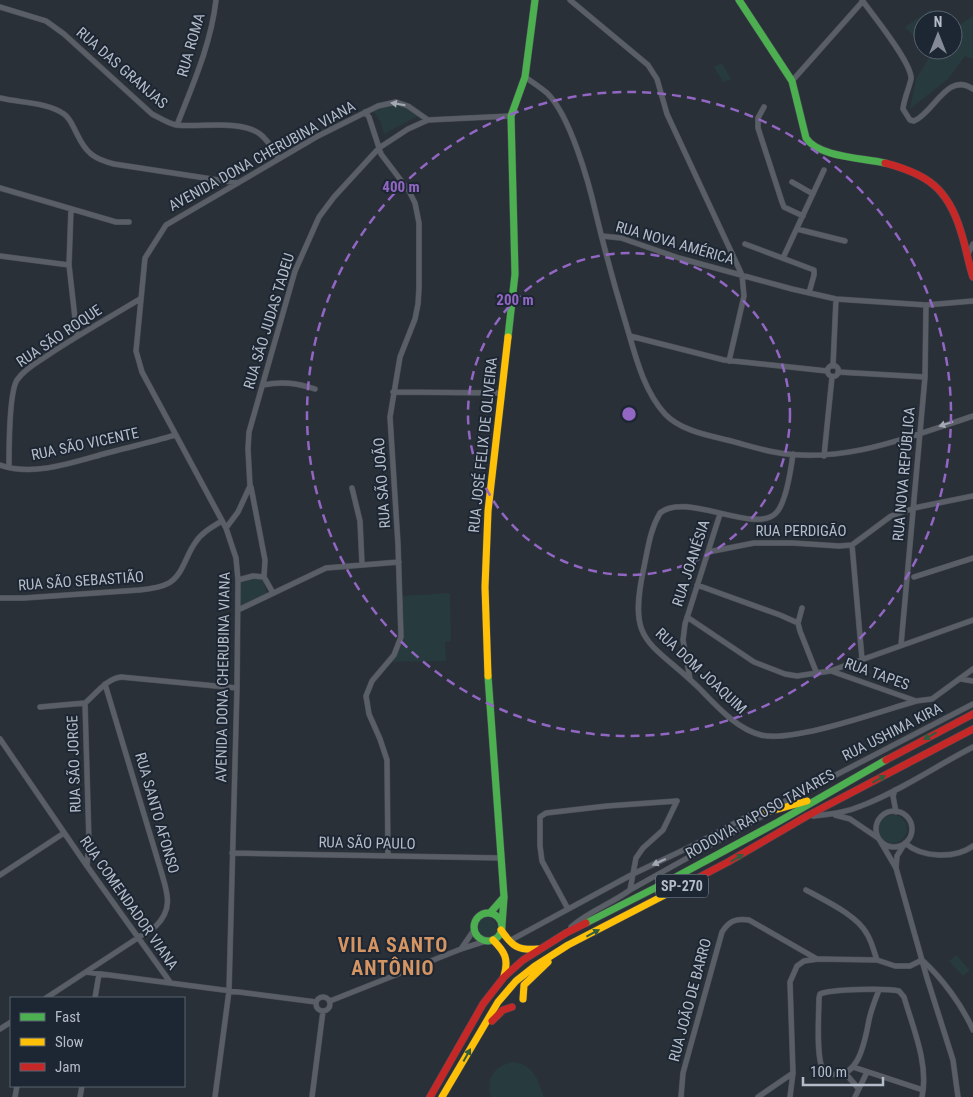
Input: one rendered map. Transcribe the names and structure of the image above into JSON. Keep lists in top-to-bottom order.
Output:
{
  "streets": {
    "main road": ["RUA JOSÉ FELIX DE OLIVEIRA", "RODOVIA RAPOSO TAVARES", "SP-270"],
    "street": [
      "RUA ROMA",
      "RUA DAS GRANJAS",
      "AVENIDA DONA CHERUBINA VIANA",
      "RUA NOVA AMÉRICA",
      "RUA SÃO JUDAS TADEU",
      "RUA SÃO ROQUE",
      "RUA SÃO VICENTE",
      "RUA NOVA REPÚBLICA",
      "RUA SÃO JOÃO",
      "RUA PERDIGÃO",
      "RUA JOANÉSIA",
      "RUA SÃO SEBASTIÃO",
      "RUA DOM JOAQUIM",
      "RUA TAPES",
      "RUA USHIMA KIRA",
      "RUA SÃO JORGE",
      "RUA SANTO AFONSO",
      "RUA SÃO PAULO",
      "RUA COMENDADOR VIANA",
      "RUA JOÃO DE BARRO"
    ]
  },
  "crossings": [
    ["RUA ROMA", "RUA DAS GRANJAS"],
    ["RUA DAS GRANJAS", "AVENIDA DONA CHERUBINA VIANA"],
    ["AVENIDA DONA CHERUBINA VIANA", "RUA SÃO JUDAS TADEU"],
    ["AVENIDA DONA CHERUBINA VIANA", "RUA SÃO ROQUE"],
    ["AVENIDA DONA CHERUBINA VIANA", "RUA SÃO VICENTE"],
    ["AVENIDA DONA CHERUBINA VIANA", "RUA SÃO JOÃO"],
    ["AVENIDA DONA CHERUBINA VIANA", "RUA SÃO SEBASTIÃO"],
    ["AVENIDA DONA CHERUBINA VIANA", "RUA SÃO JORGE"],
    ["AVENIDA DONA CHERUBINA VIANA", "RUA SÃO PAULO"],
    ["RUA NOVA AMÉRICA", "RUA NOVA REPÚBLICA"],
    ["RUA NOVA AMÉRICA", "RUA DOM JOAQUIM"],
    ["RUA SÃO JUDAS TADEU", "RUA JOSÉ FELIX DE OLIVEIRA"],
    ["RUA SÃO JUDAS TADEU", "RUA SÃO JOÃO"],
    ["RUA SÃO ROQUE", "RUA SÃO VICENTE"],
    ["RUA JOSÉ FELIX DE OLIVEIRA", "RUA SÃO PAULO"],
    ["RUA NOVA REPÚBLICA", "RUA PERDIGÃO"],
    ["RUA SÃO JOÃO", "RUA SÃO PAULO"],
    ["RUA PERDIGÃO", "RUA JOANÉSIA"],
    ["RUA JOANÉSIA", "RUA DOM JOAQUIM"],
    ["RUA DOM JOAQUIM", "RUA TAPES"],
    ["RUA SÃO JORGE", "RUA SANTO AFONSO"],
    ["RUA SÃO JORGE", "RUA COMENDADOR VIANA"],
    ["RUA SANTO AFONSO", "RUA COMENDADOR VIANA"]
  ],
  "districts": ["VILA SANTO ANTÔNIO"],
  "legend": ["Fast", "Slow", "Jam"],
  "scale_bar": "100 m",
  "north": "top",
  "rings": ["400 m", "200 m"]
}
